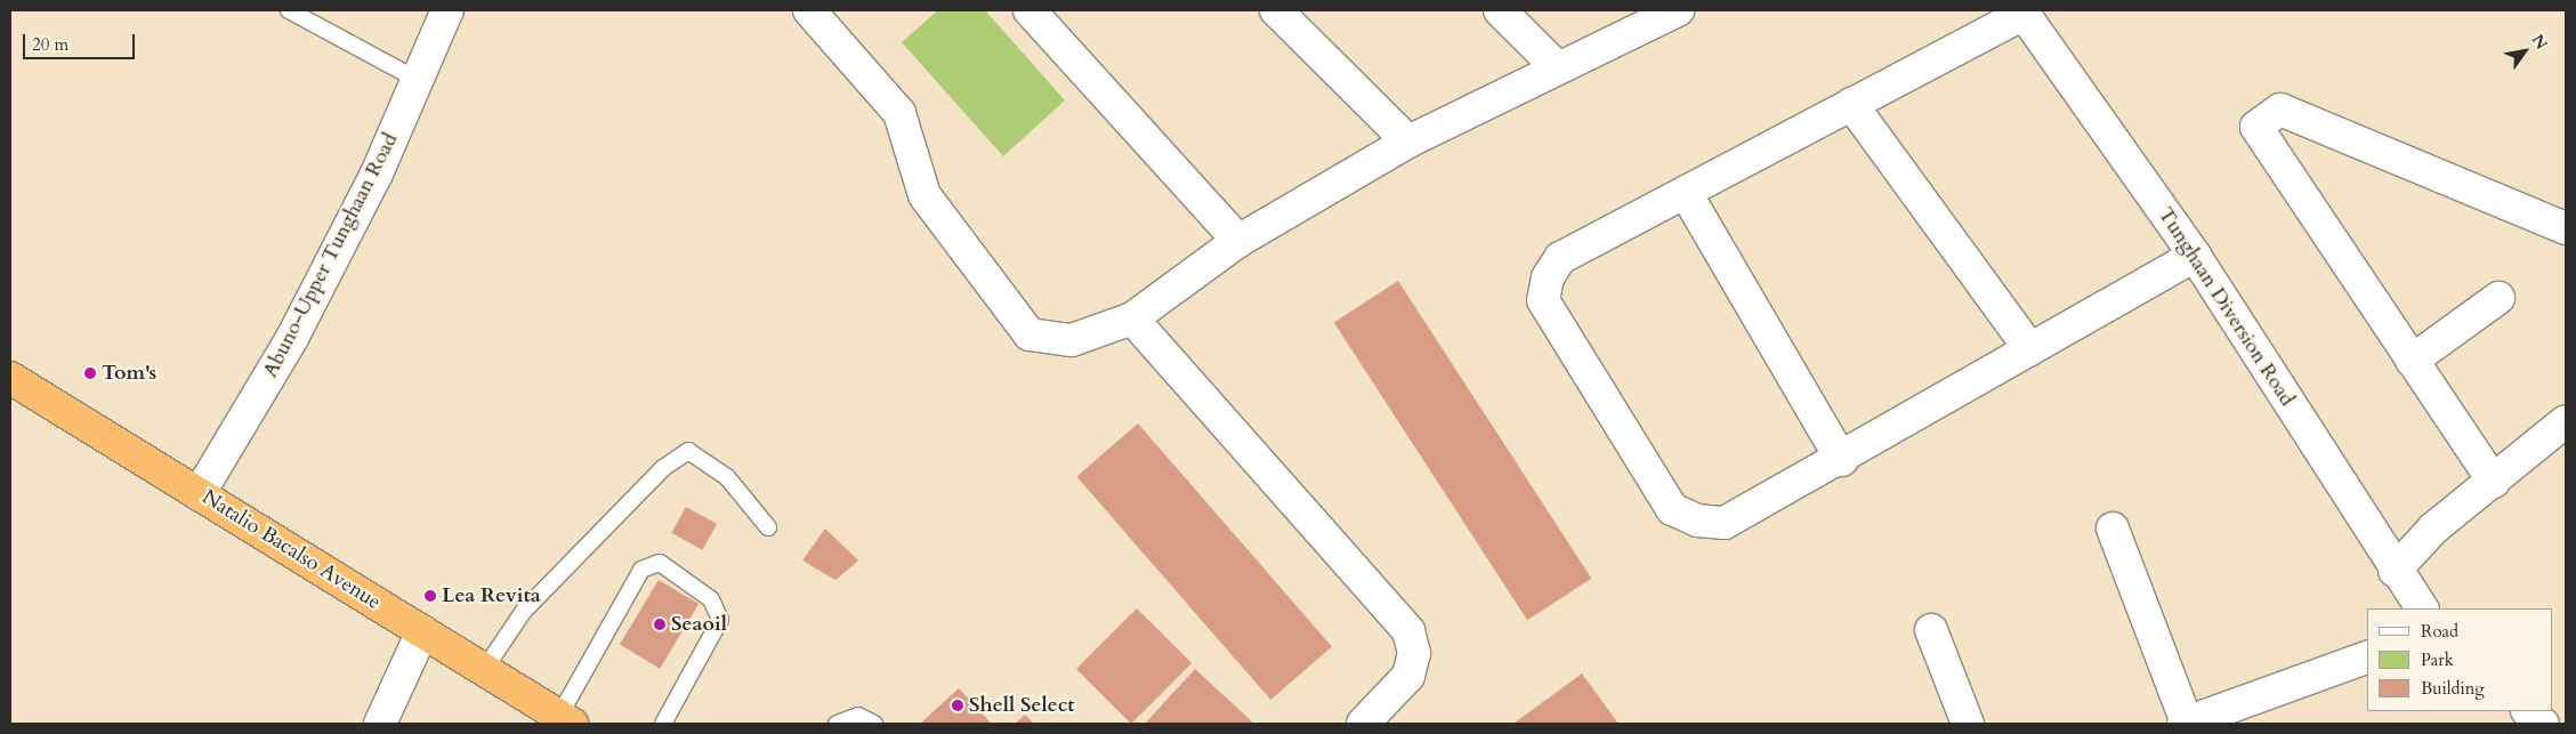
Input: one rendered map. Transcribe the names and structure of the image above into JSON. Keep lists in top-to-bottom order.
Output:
{
  "streets": {
    "highway": ["Natalio Bacalso Avenue"],
    "street": ["Abuno-Upper Tunghaan Road", "Tunghaan Diversion Road"]
  },
  "crossings": [
    ["Abuno-Upper Tunghaan Road", "Natalio Bacalso Avenue"]
  ],
  "places": [
    "Tom's",
    "Lea Revita",
    "Seaoil",
    "Shell Select"
  ],
  "legend": ["Road", "Park", "Building"],
  "scale_bar": "20 m",
  "north": "top right"
}
